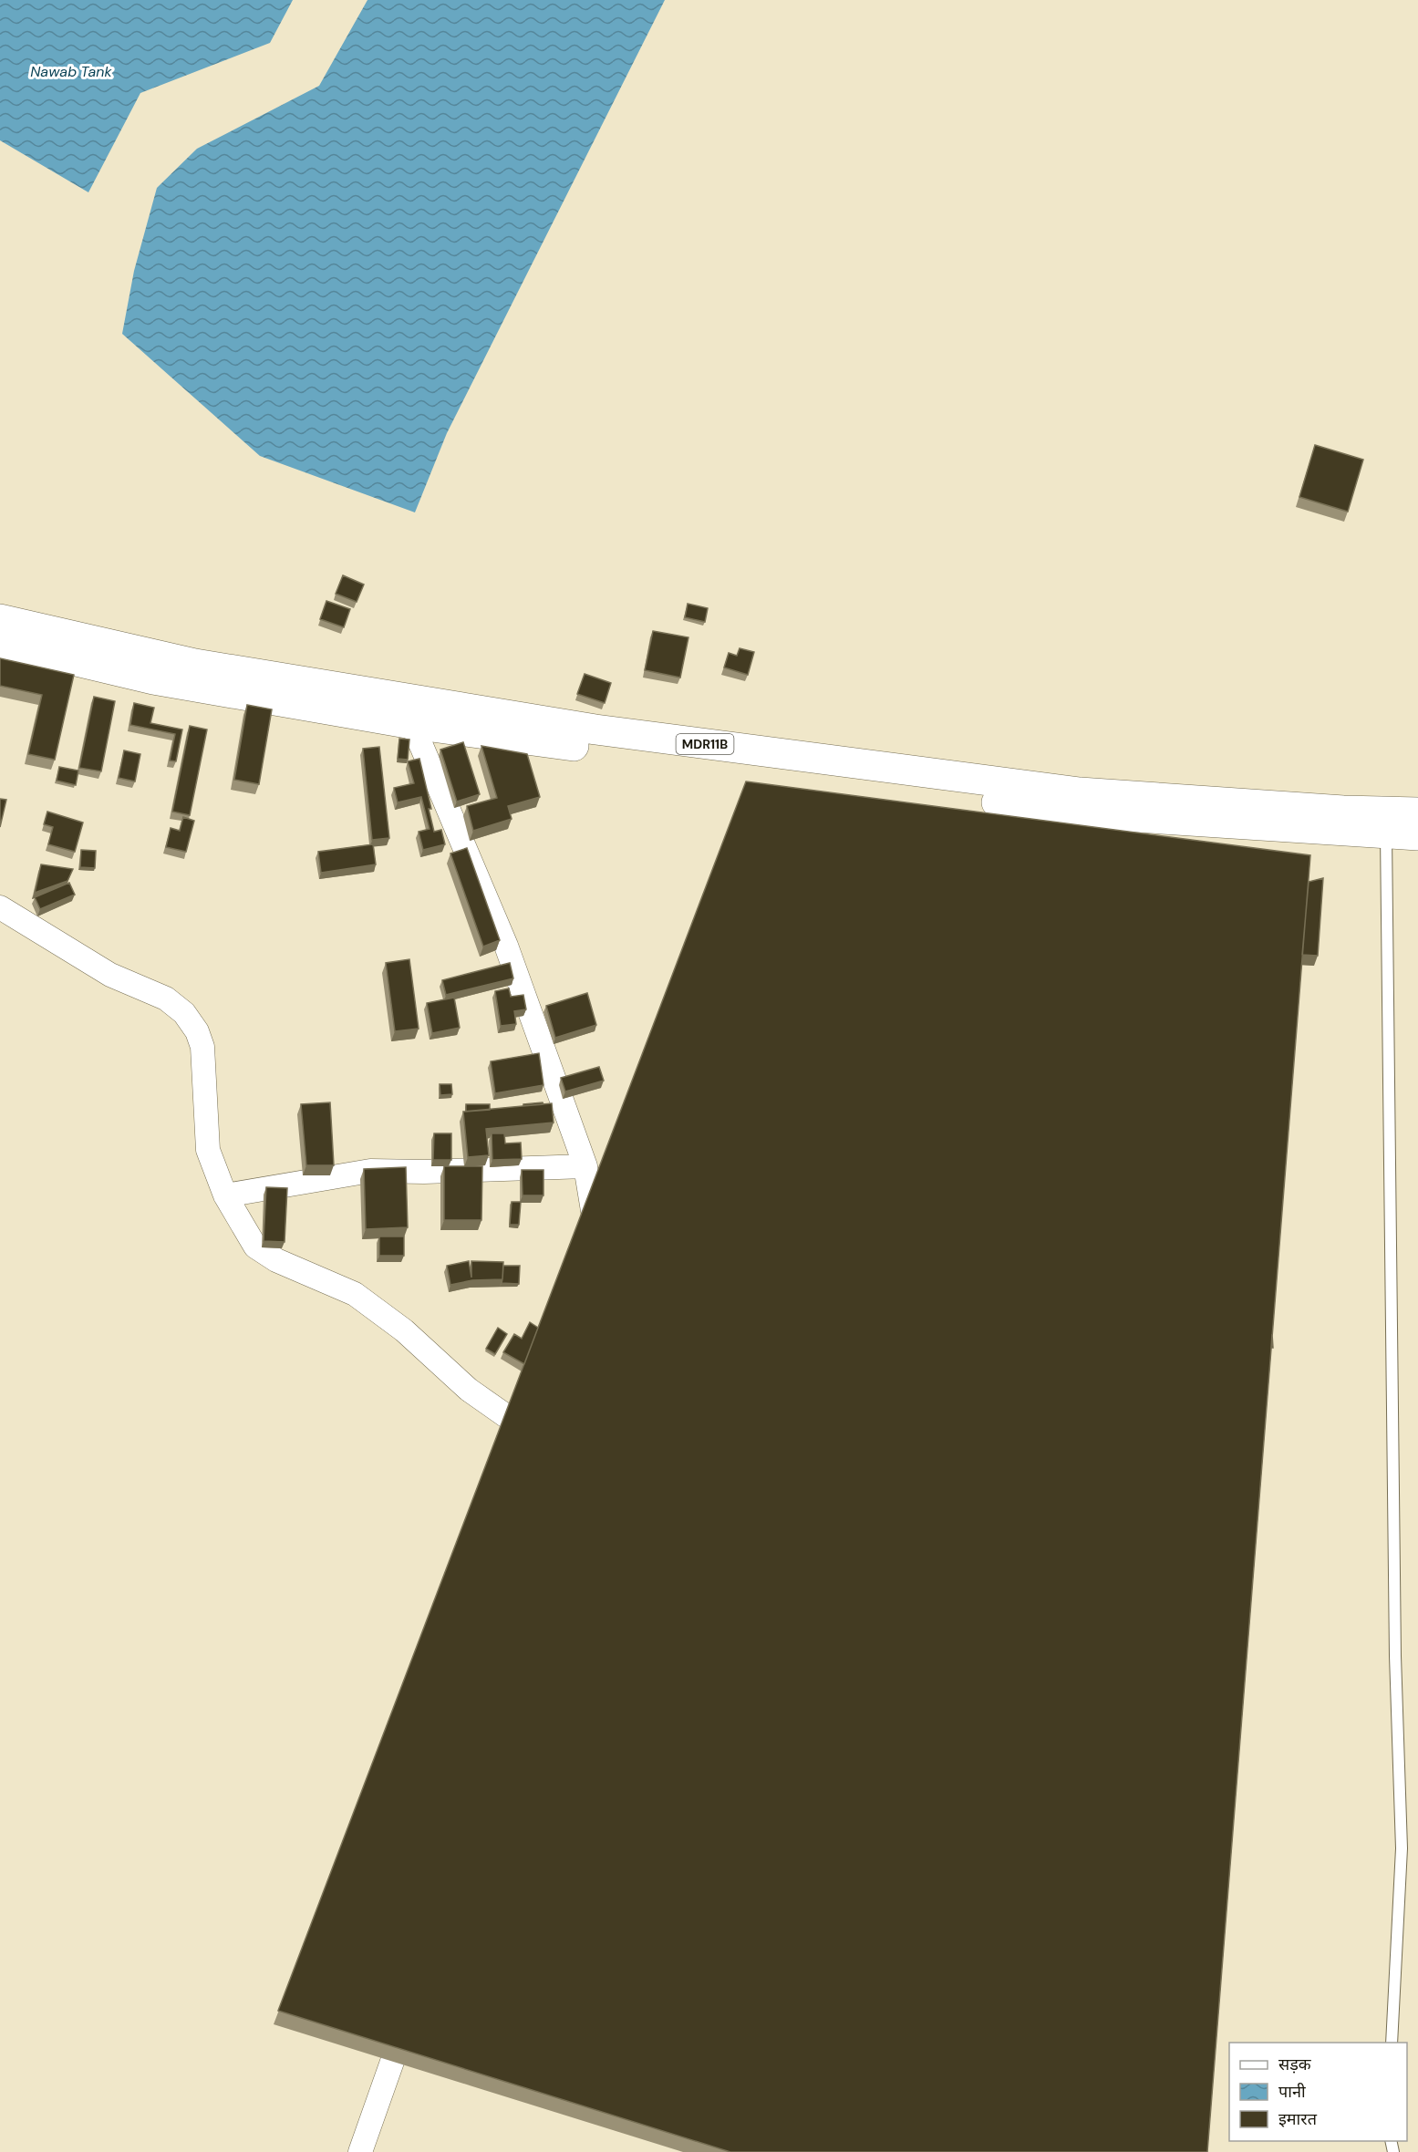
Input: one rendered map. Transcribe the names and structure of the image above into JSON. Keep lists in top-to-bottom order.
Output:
{
  "streets": {
    "main road": ["MDR11B"]
  },
  "water": ["Nawab Tank"],
  "legend": ["सड़क", "पानी", "इमारत"]
}
